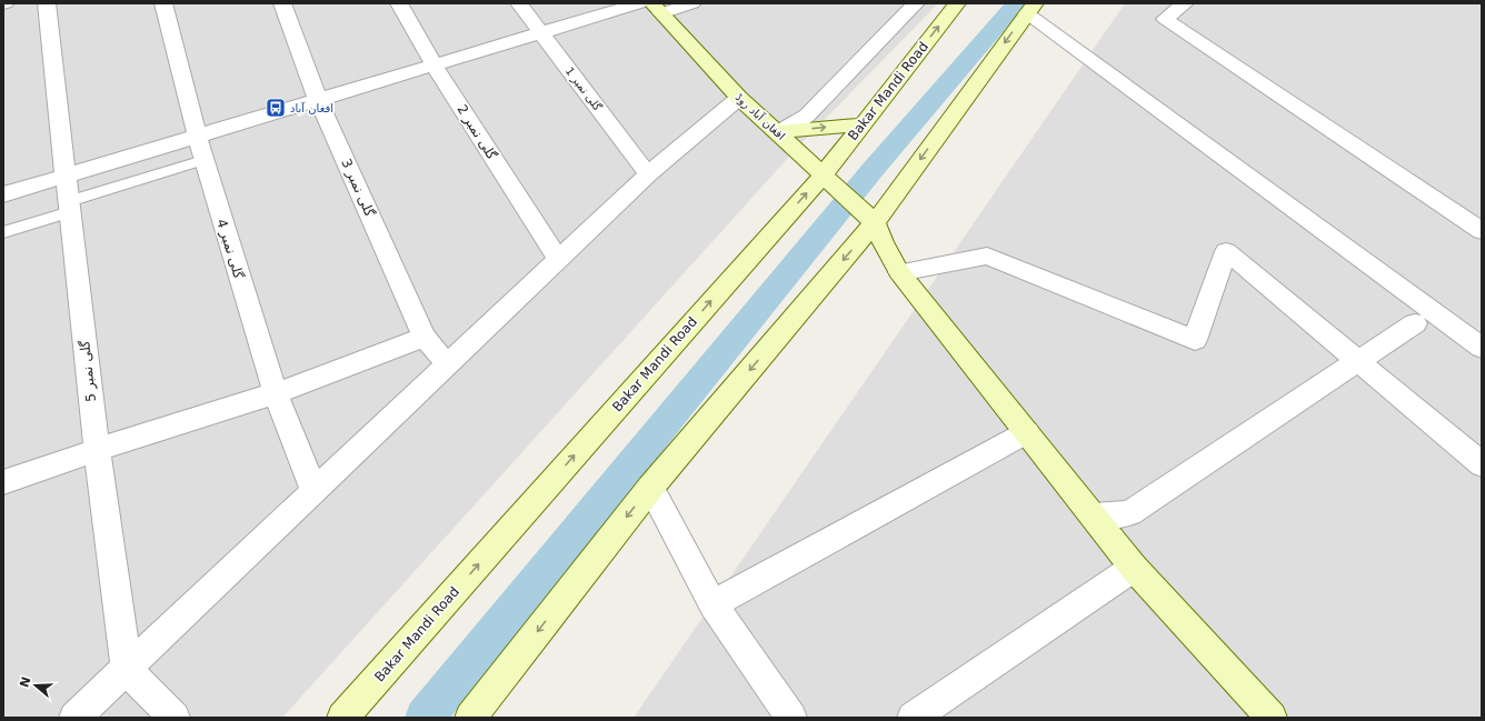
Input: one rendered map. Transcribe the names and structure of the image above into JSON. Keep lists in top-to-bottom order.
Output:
{
  "streets": {
    "street": [
      "گلی نمبر 1",
      "Bakar Mandi Road",
      "افغان آباد روڈ",
      "گلی نمبر 2",
      "گلی نمبر 3",
      "گلی نمبر 4",
      "گلی نمبر 5"
    ]
  },
  "crossings": [
    ["Bakar Mandi Road", "افغان آباد روڈ"]
  ],
  "places": {
    "bus stop": ["افغان آباد"]
  },
  "north": "left"
}
